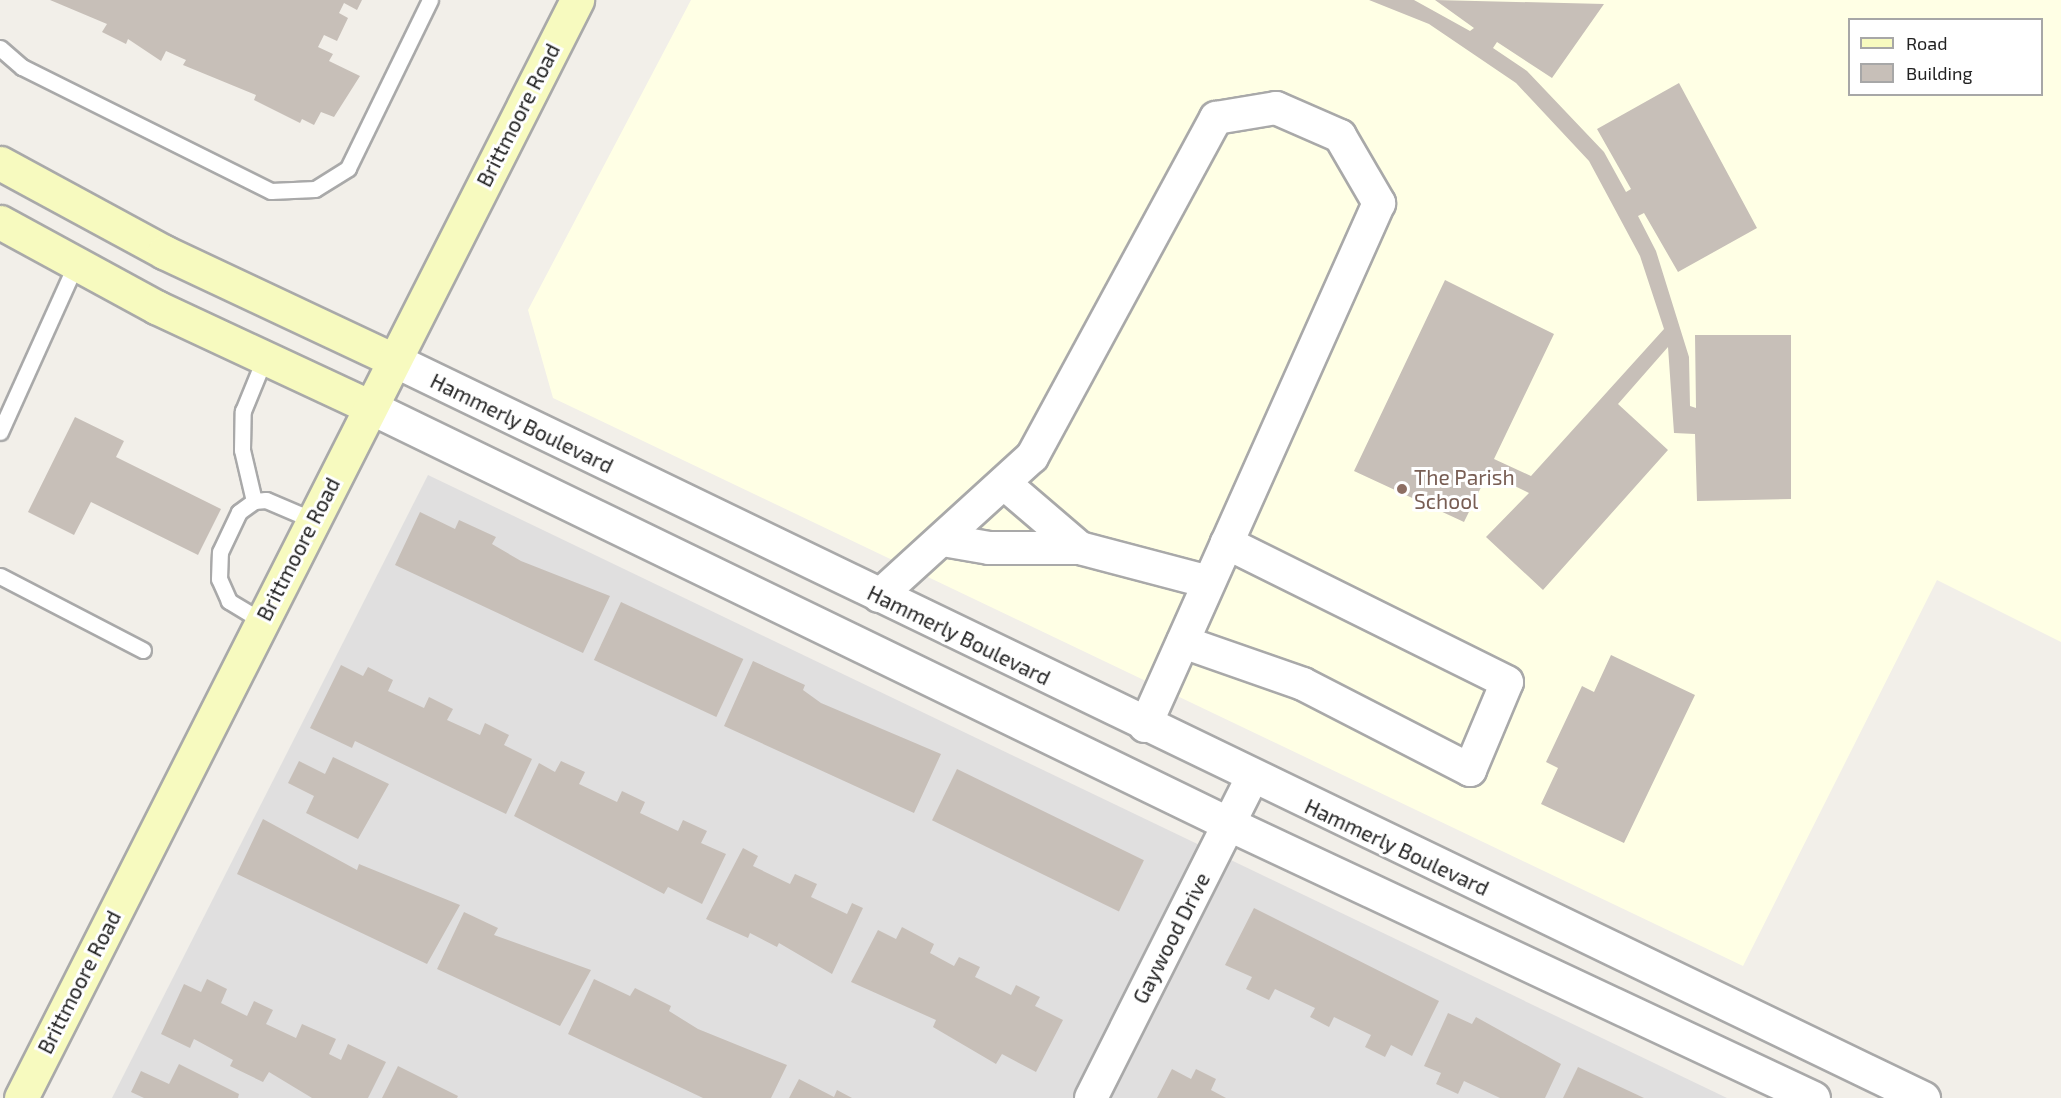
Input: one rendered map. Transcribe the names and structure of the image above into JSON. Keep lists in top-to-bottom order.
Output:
{
  "streets": {
    "main road": ["Brittmoore Road", "Hammerly Boulevard"],
    "street": ["Gaywood Drive"]
  },
  "crossings": [
    ["Brittmoore Road", "Hammerly Boulevard"],
    ["Hammerly Boulevard", "Gaywood Drive"]
  ],
  "places": ["The Parish School"],
  "legend": ["Road", "Building"]
}
